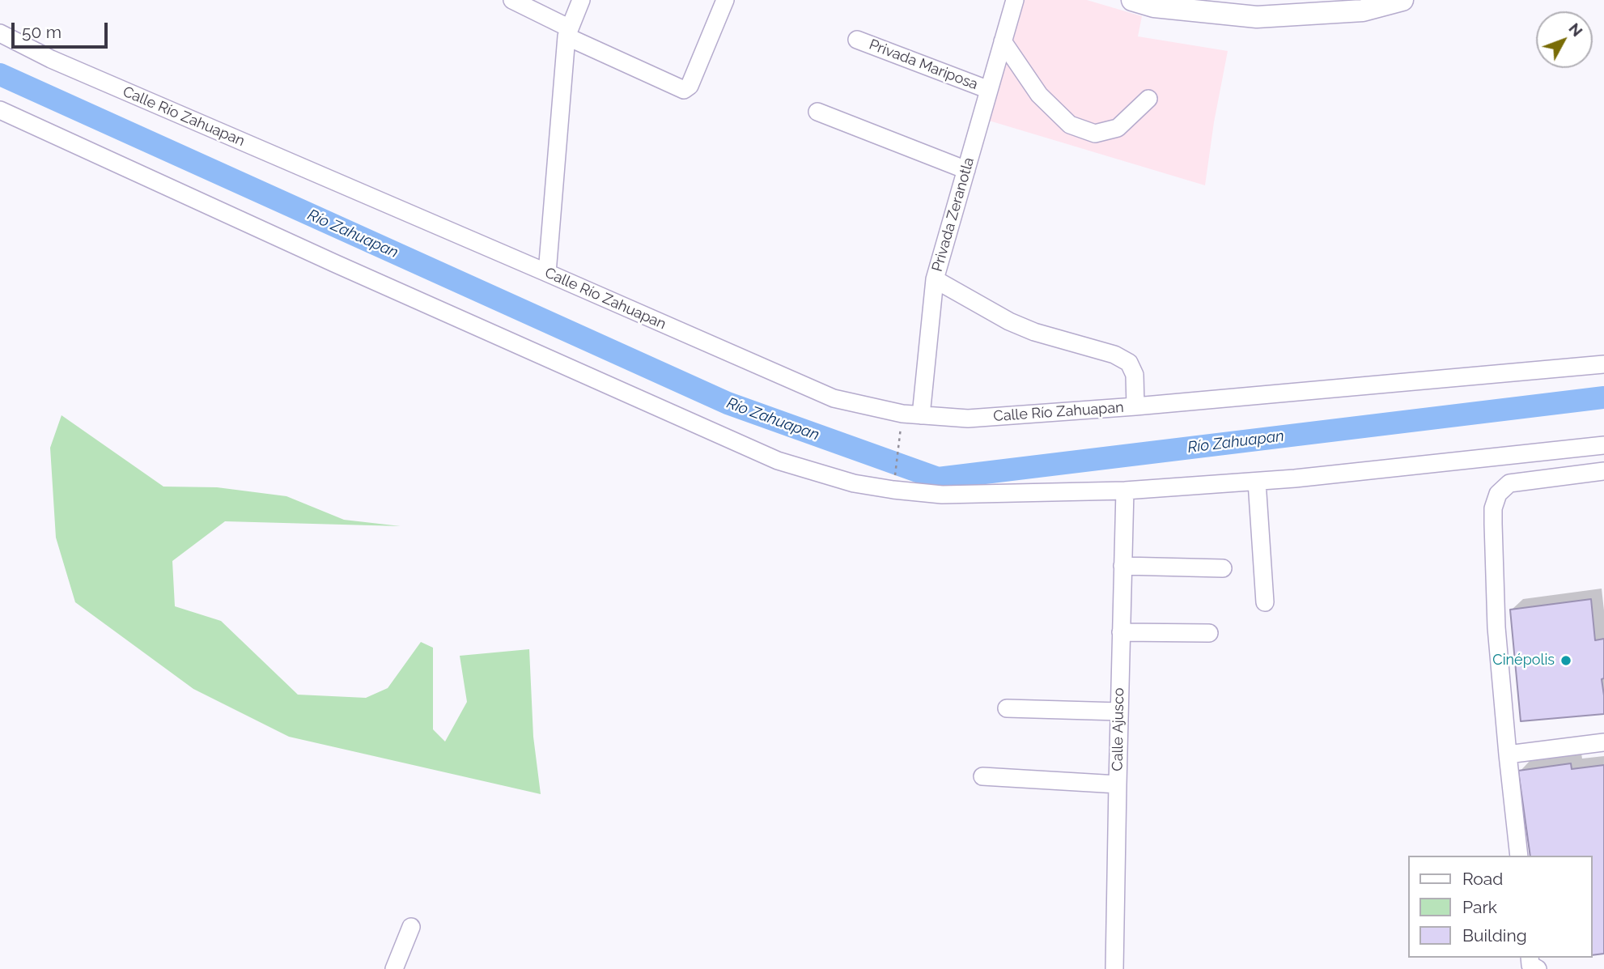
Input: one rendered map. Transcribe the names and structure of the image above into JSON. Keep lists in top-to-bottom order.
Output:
{
  "streets": {
    "street": [
      "Privada Mariposa",
      "Calle Río Zahuapan",
      "Privada Zeranotla",
      "Calle Ajusco"
    ]
  },
  "crossings": [
    ["Privada Mariposa", "Privada Zeranotla"],
    ["Calle Río Zahuapan", "Privada Zeranotla"]
  ],
  "water": ["Río Zahuapan"],
  "places": ["Cinépolis"],
  "legend": ["Road", "Park", "Building"],
  "scale_bar": "50 m",
  "north": "top right"
}
